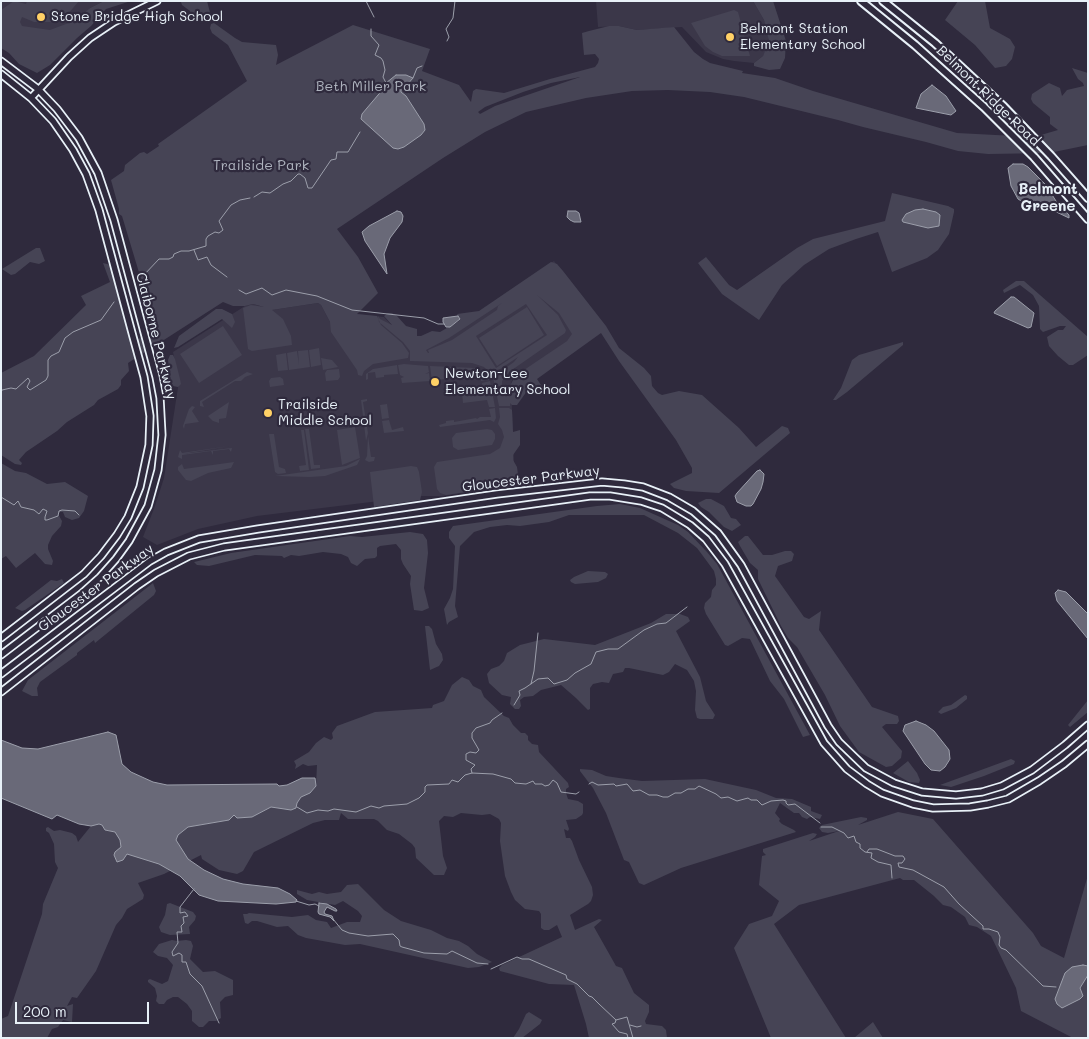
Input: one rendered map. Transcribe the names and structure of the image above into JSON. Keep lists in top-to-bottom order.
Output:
{
  "streets": {
    "main road": ["Belmont Ridge Road", "Claiborne Parkway", "Gloucester Parkway"]
  },
  "districts": ["Belmont Greene"],
  "parks": ["Beth Miller Park", "Trailside Park"],
  "places": [
    "Stone Bridge High School",
    "Belmont Station Elementary School",
    "Newton-Lee Elementary School",
    "Trailside Middle School"
  ],
  "scale_bar": "200 m"
}
